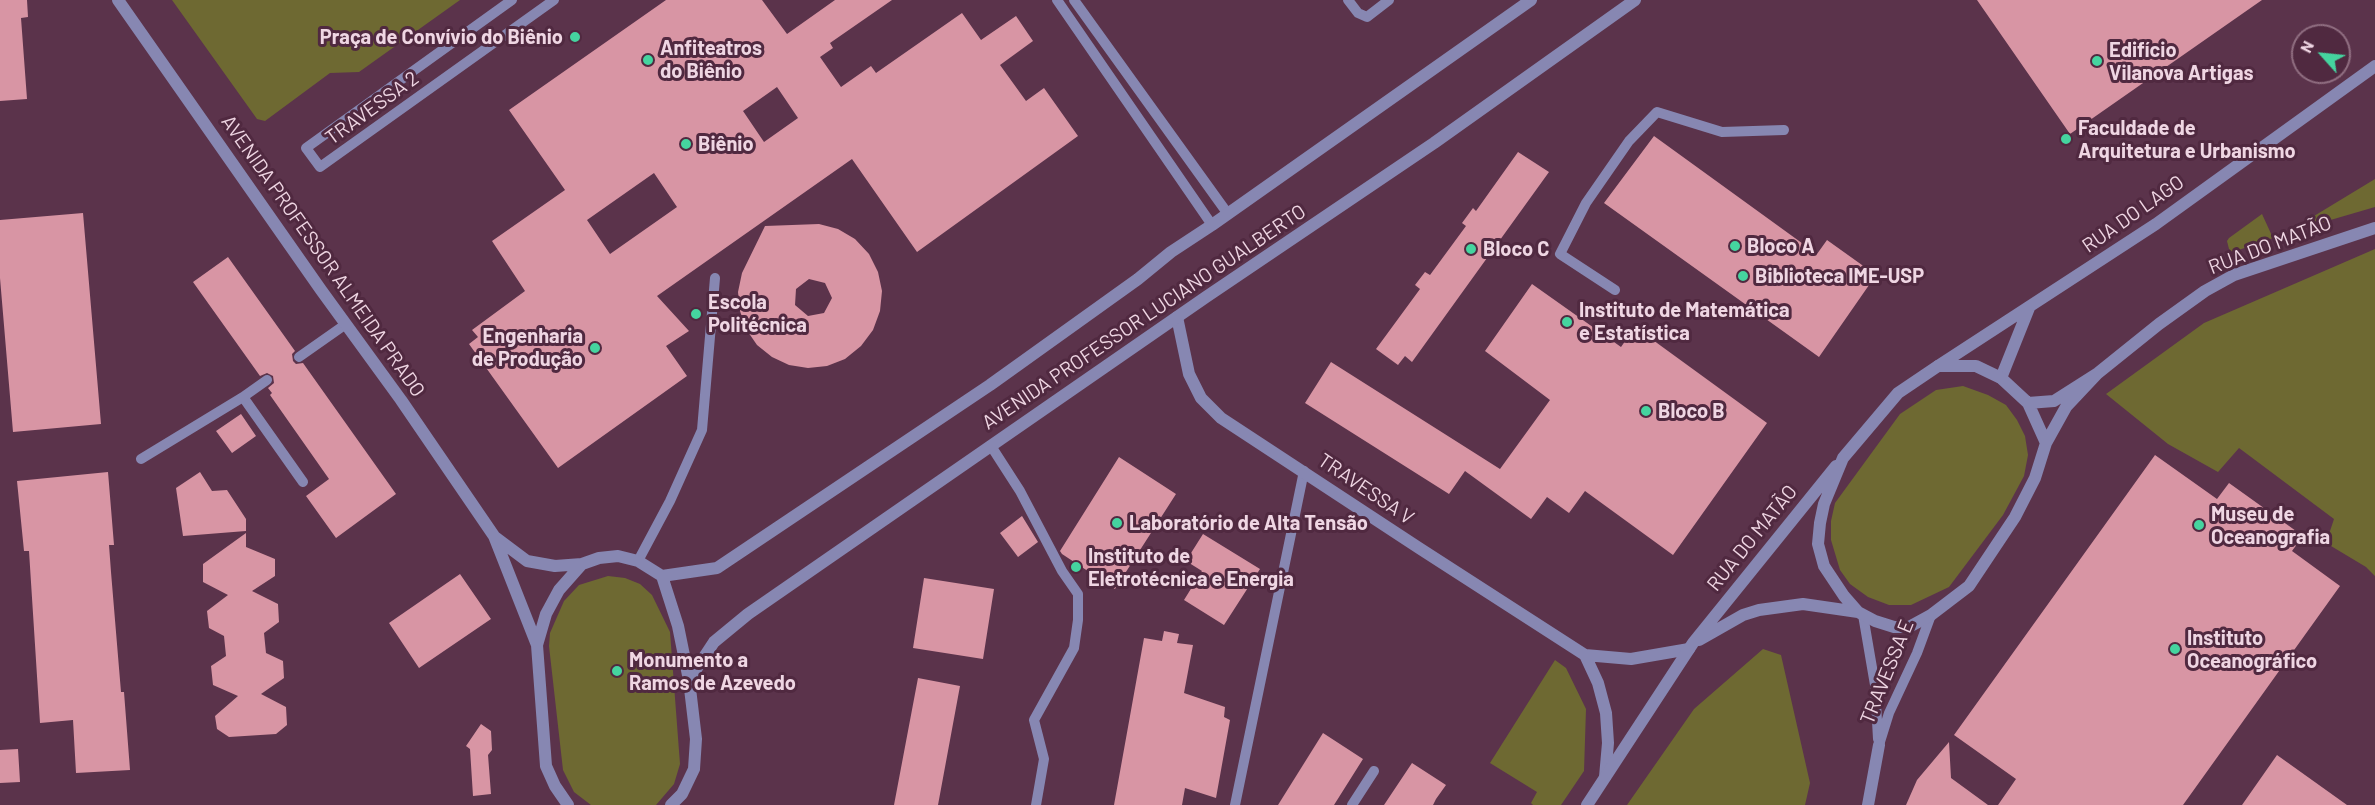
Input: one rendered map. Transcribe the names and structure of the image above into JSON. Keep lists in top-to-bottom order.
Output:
{
  "streets": {
    "street": [
      "RUA DO LAGO",
      "RUA DO MATÃO",
      "AVENIDA PROFESSOR ALMEIDA PRADO",
      "AVENIDA PROFESSOR LUCIANO GUALBERTO",
      "TRAVESSA V",
      "TRAVESSA E"
    ],
    "lane": ["TRAVESSA 2"]
  },
  "crossings": [
    ["RUA DO LAGO", "RUA DO MATÃO"],
    ["RUA DO MATÃO", "TRAVESSA V"],
    ["RUA DO MATÃO", "TRAVESSA E"],
    ["AVENIDA PROFESSOR LUCIANO GUALBERTO", "TRAVESSA V"]
  ],
  "places": [
    "Praça de Convívio do Biênio",
    "Anfiteatros do Biênio",
    "Edifício Vilanova Artigas",
    "Faculdade de Arquitetura e Urbanismo",
    "Biênio",
    "Bloco A",
    "Bloco C",
    "Biblioteca IME-USP",
    "Escola Politécnica",
    "Instituto de Matemática e Estatística",
    "Engenharia de Produção",
    "Bloco B",
    "Laboratório de Alta Tensão",
    "Museu de Oceanografia",
    "Instituto de Eletrotécnica e Energia",
    "Instituto Oceanográfico",
    "Monumento a Ramos de Azevedo"
  ],
  "north": "top left"
}
